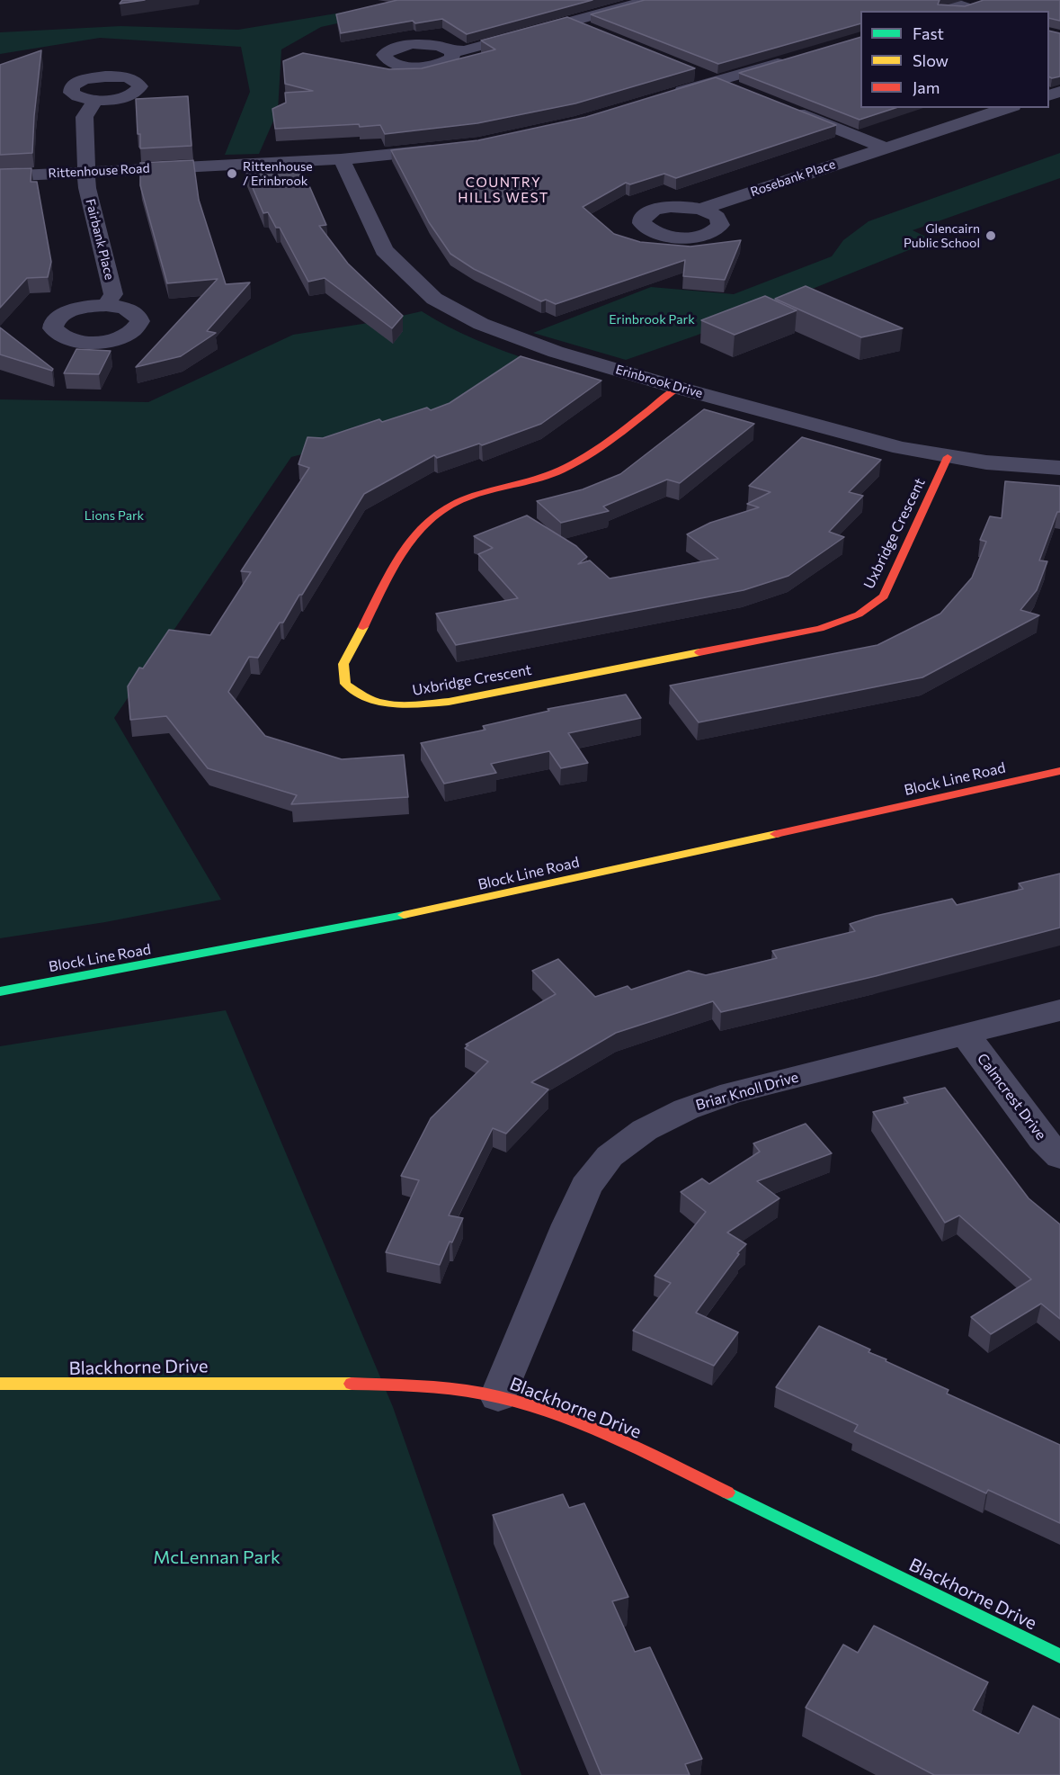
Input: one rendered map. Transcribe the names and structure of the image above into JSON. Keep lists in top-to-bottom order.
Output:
{
  "streets": {
    "street": [
      "Rittenhouse Road",
      "Rosebank Place",
      "Fairbank Place",
      "Erinbrook Drive",
      "Uxbridge Crescent",
      "Block Line Road",
      "Briar Knoll Drive",
      "Calmcrest Drive",
      "Blackhorne Drive"
    ]
  },
  "crossings": [
    ["Rittenhouse Road", "Fairbank Place"],
    ["Rittenhouse Road", "Erinbrook Drive"],
    ["Erinbrook Drive", "Uxbridge Crescent"],
    ["Briar Knoll Drive", "Calmcrest Drive"],
    ["Briar Knoll Drive", "Blackhorne Drive"]
  ],
  "districts": ["COUNTRY HILLS WEST"],
  "parks": ["Erinbrook Park", "Lions Park", "McLennan Park"],
  "places": ["Rittenhouse / Erinbrook", "Glencairn Public School"],
  "legend": ["Fast", "Slow", "Jam"]
}
